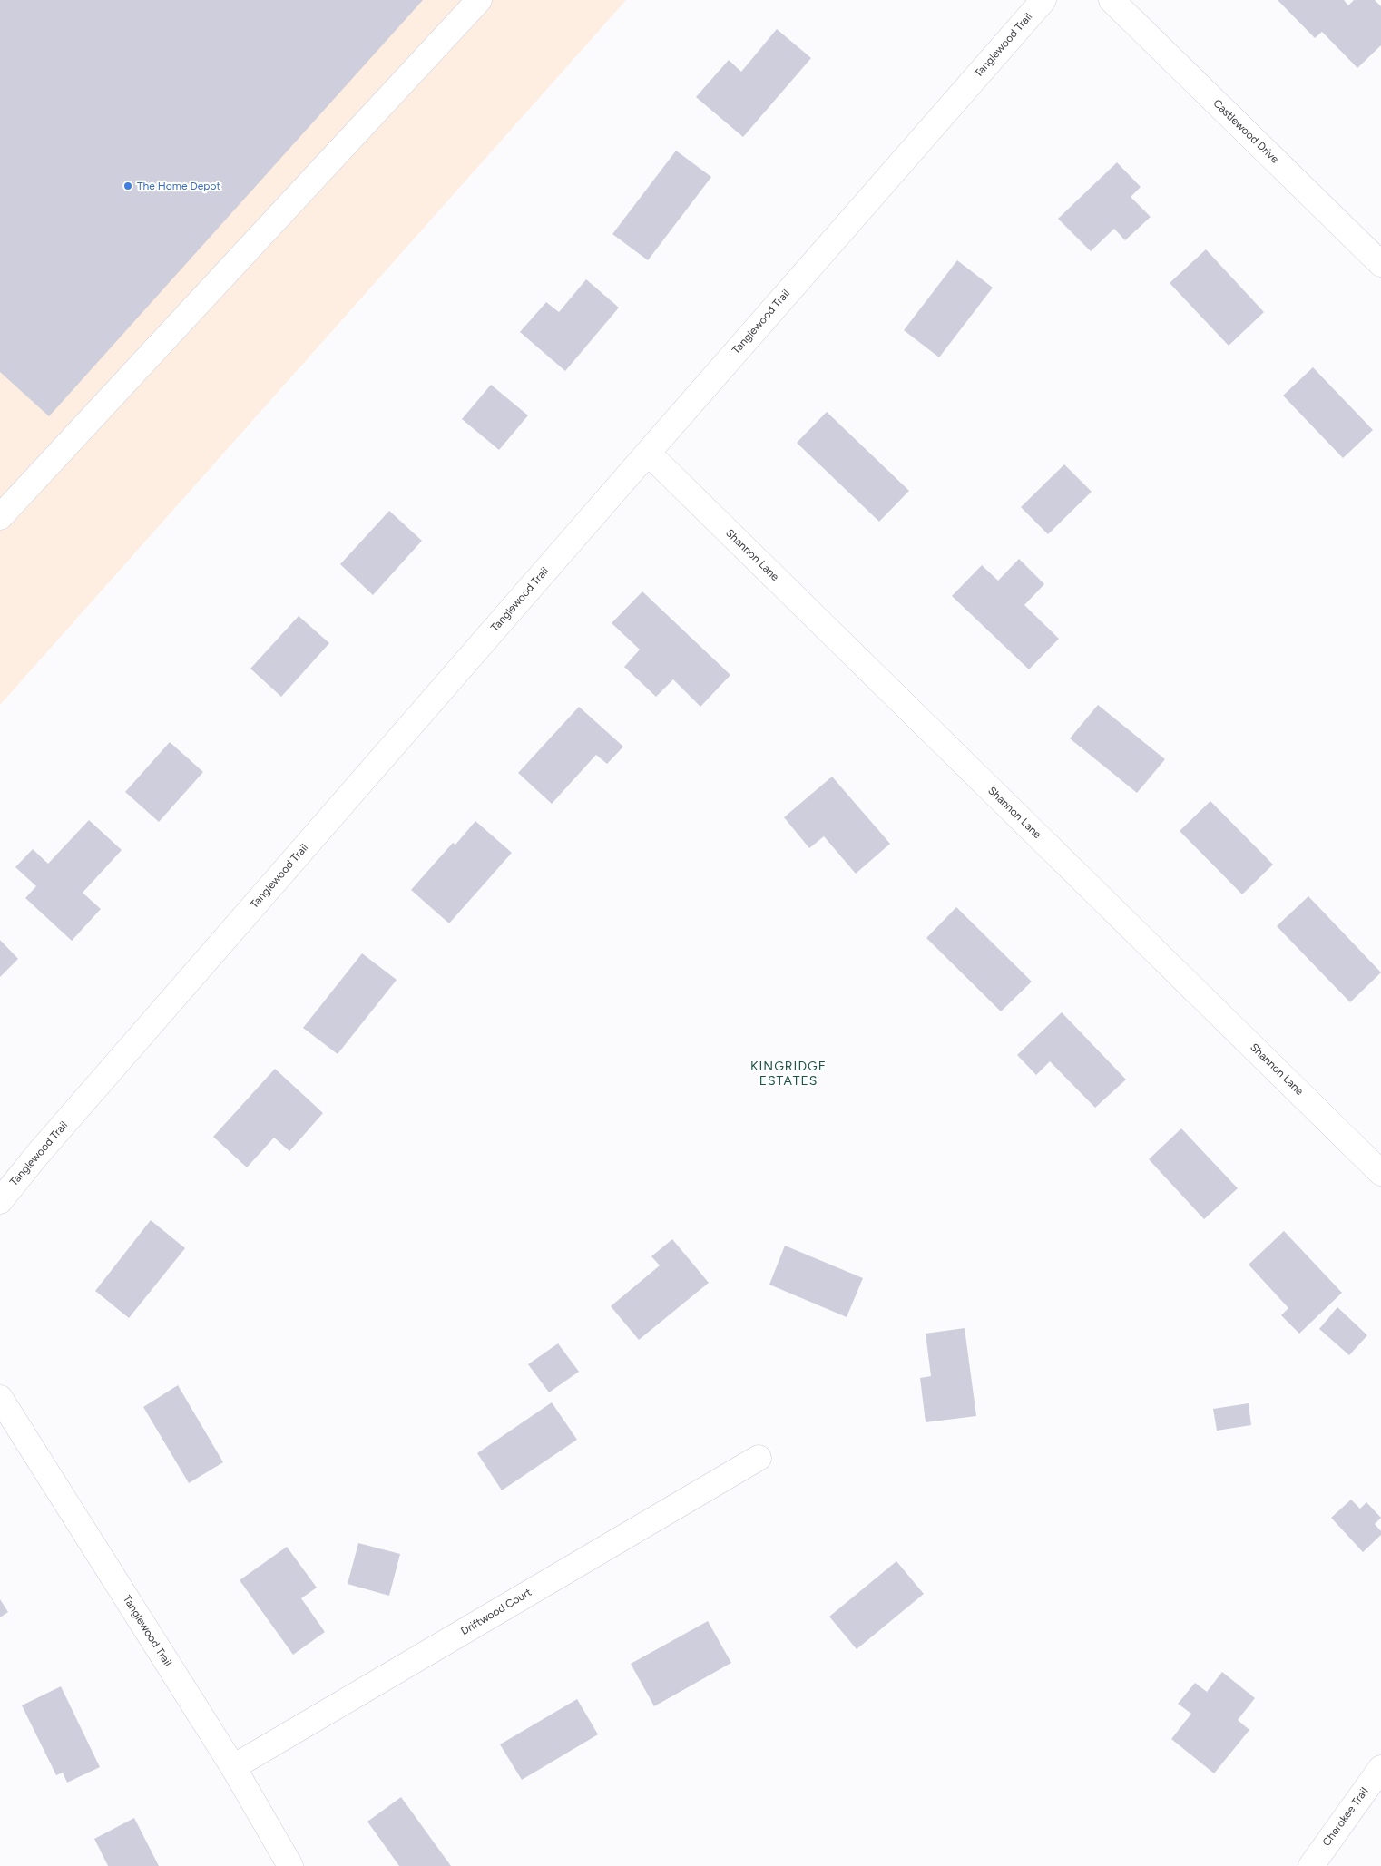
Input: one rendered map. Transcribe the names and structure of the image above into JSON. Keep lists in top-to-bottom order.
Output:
{
  "streets": {
    "street": [
      "Tanglewood Trail",
      "Castlewood Drive",
      "Shannon Lane",
      "Driftwood Court",
      "Cherokee Trail"
    ]
  },
  "crossings": [
    ["Tanglewood Trail", "Shannon Lane"],
    ["Tanglewood Trail", "Driftwood Court"]
  ],
  "districts": ["KINGRIDGE ESTATES"],
  "places": ["The Home Depot"]
}
